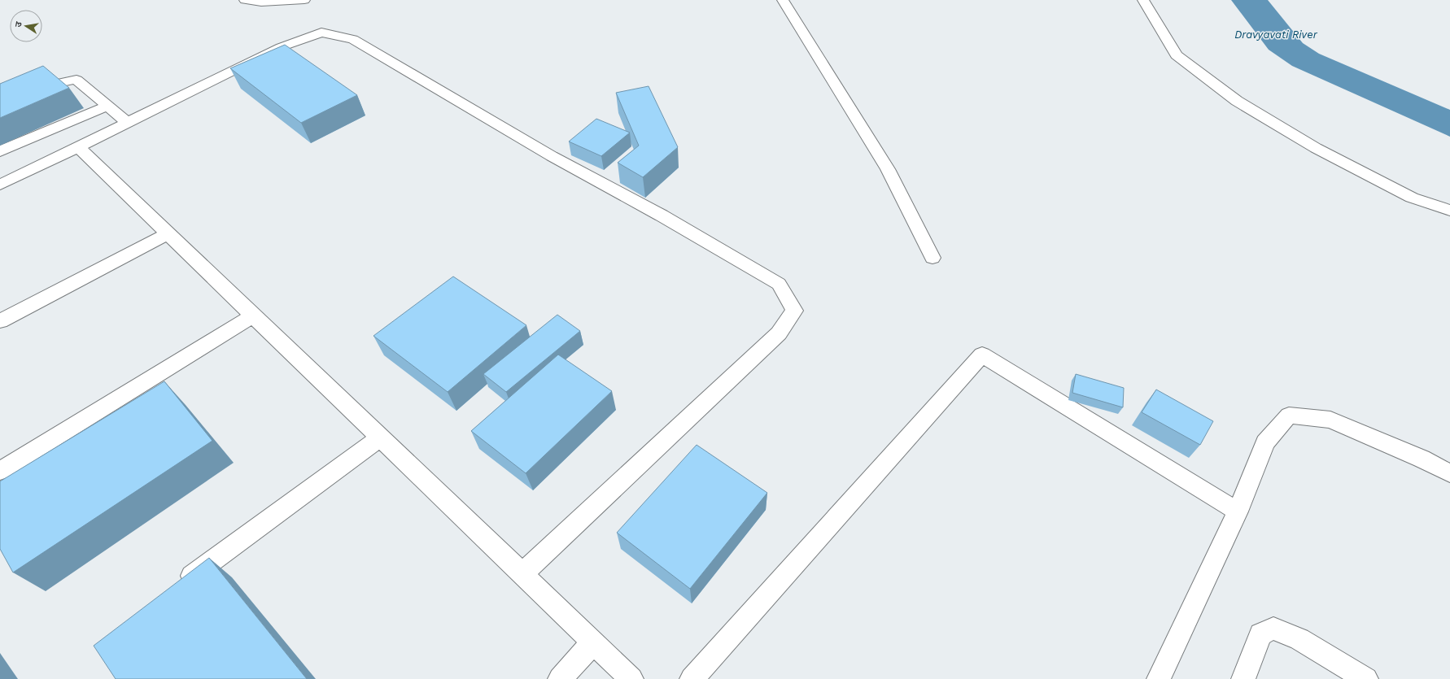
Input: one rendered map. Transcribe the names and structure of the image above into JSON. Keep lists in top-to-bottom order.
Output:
{
  "water": ["Dravyavati River"],
  "north": "left"
}
